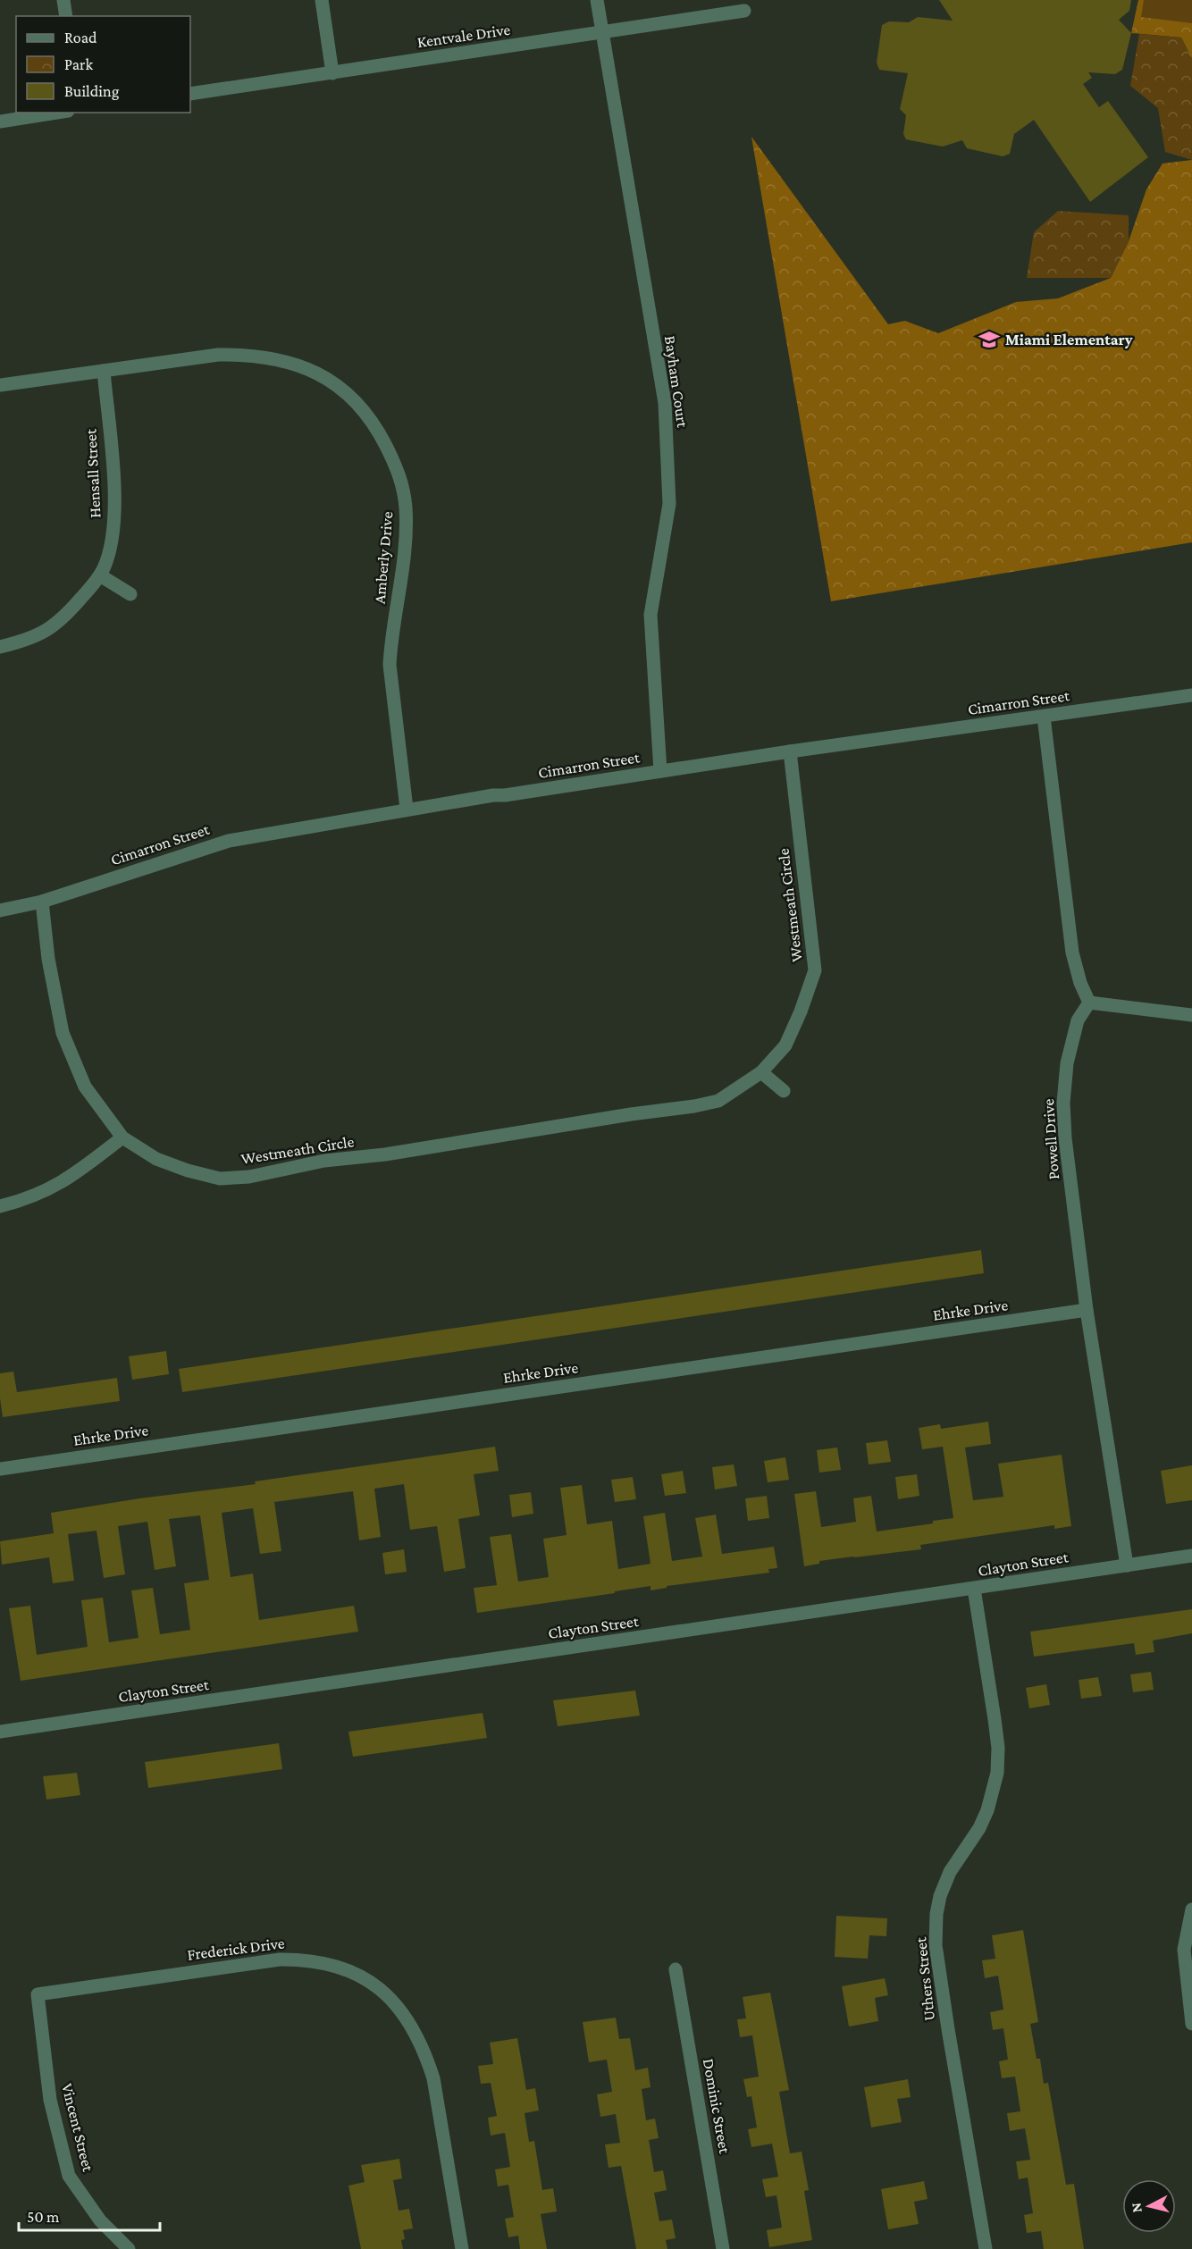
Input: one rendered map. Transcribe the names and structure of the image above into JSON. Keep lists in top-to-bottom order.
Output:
{
  "streets": {
    "street": [
      "Kentvale Drive",
      "Bayham Court",
      "Hensall Street",
      "Amberly Drive",
      "Cimarron Street",
      "Westmeath Circle",
      "Powell Drive",
      "Ehrke Drive",
      "Clayton Street",
      "Frederick Drive",
      "Uthers Street",
      "Dominic Street",
      "Vincent Street"
    ]
  },
  "crossings": [
    ["Kentvale Drive", "Bayham Court"],
    ["Bayham Court", "Cimarron Street"],
    ["Hensall Street", "Amberly Drive"],
    ["Amberly Drive", "Cimarron Street"],
    ["Cimarron Street", "Westmeath Circle"],
    ["Powell Drive", "Ehrke Drive"],
    ["Powell Drive", "Clayton Street"],
    ["Clayton Street", "Uthers Street"],
    ["Frederick Drive", "Vincent Street"]
  ],
  "places": {
    "school or university": ["Miami Elementary"]
  },
  "legend": ["Road", "Park", "Building"],
  "scale_bar": "50 m",
  "north": "left"
}
